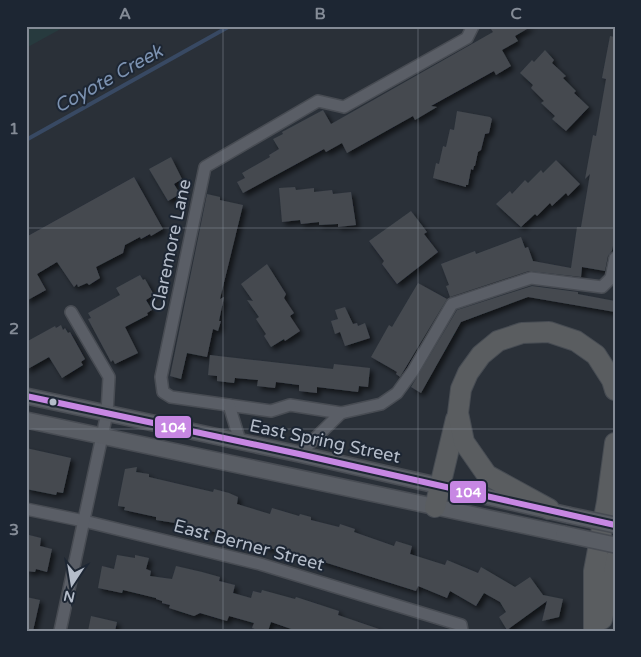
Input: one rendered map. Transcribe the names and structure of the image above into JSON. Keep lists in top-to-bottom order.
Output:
{
  "streets": {
    "main road": ["East Spring Street"],
    "street": ["Claremore Lane", "East Berner Street"]
  },
  "water": ["Coyote Creek"],
  "lines": ["transit line 104"],
  "north": "bottom",
  "grid": {
    "columns": ["A", "B", "C"],
    "rows": ["1", "2", "3"]
  }
}
